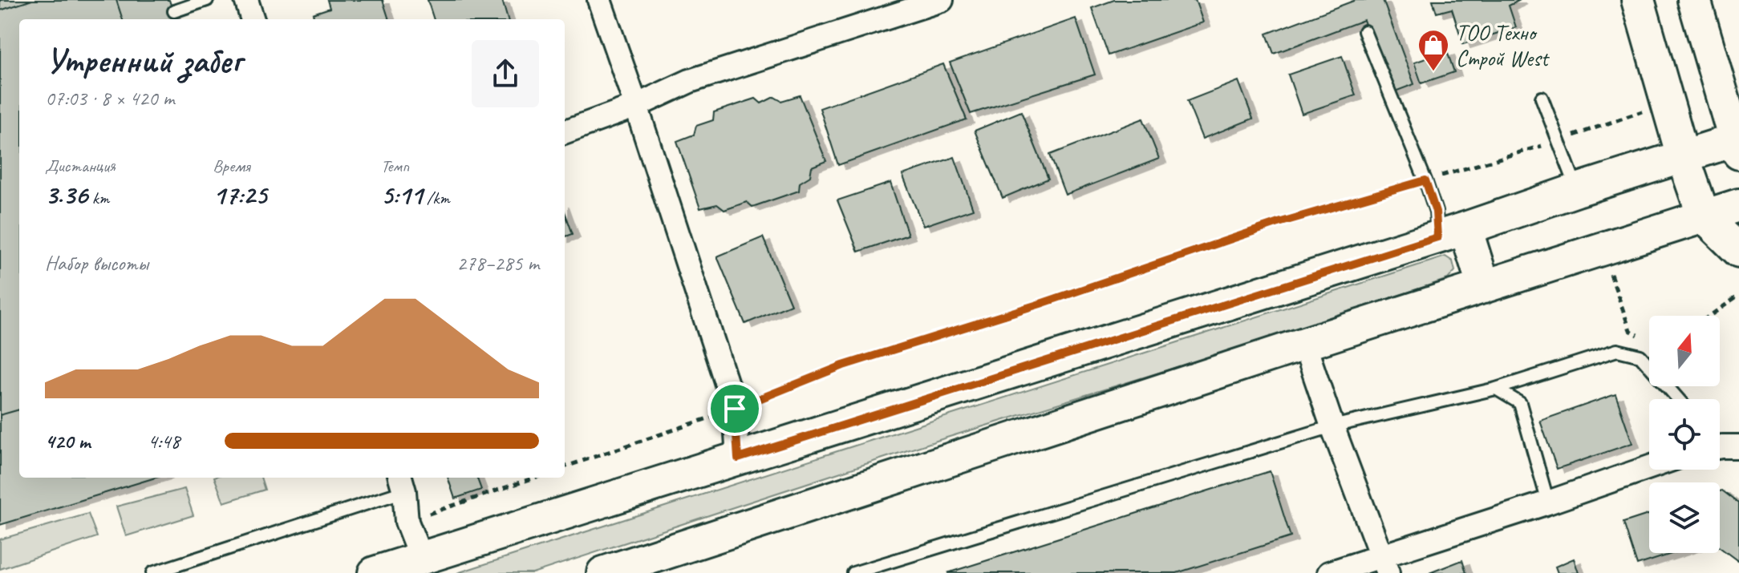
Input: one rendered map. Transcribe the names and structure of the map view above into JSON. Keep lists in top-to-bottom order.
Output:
{
  "places": {
    "shop": ["ТОО Техно Строй West"]
  },
  "north": "top",
  "page": {
    "heading": ["Утренний забег", "07:03 · 8 × 420 m"],
    "stats": [
      ["Дистанция", "3.36 km"],
      ["Время", "17:25"],
      ["Темп", "5:11 /km"]
    ],
    "chart": ["Набор высоты", "278–285 m"],
    "list": [
      {
        "name": "420 m",
        "note": "4:48"
      }
    ]
  }
}
